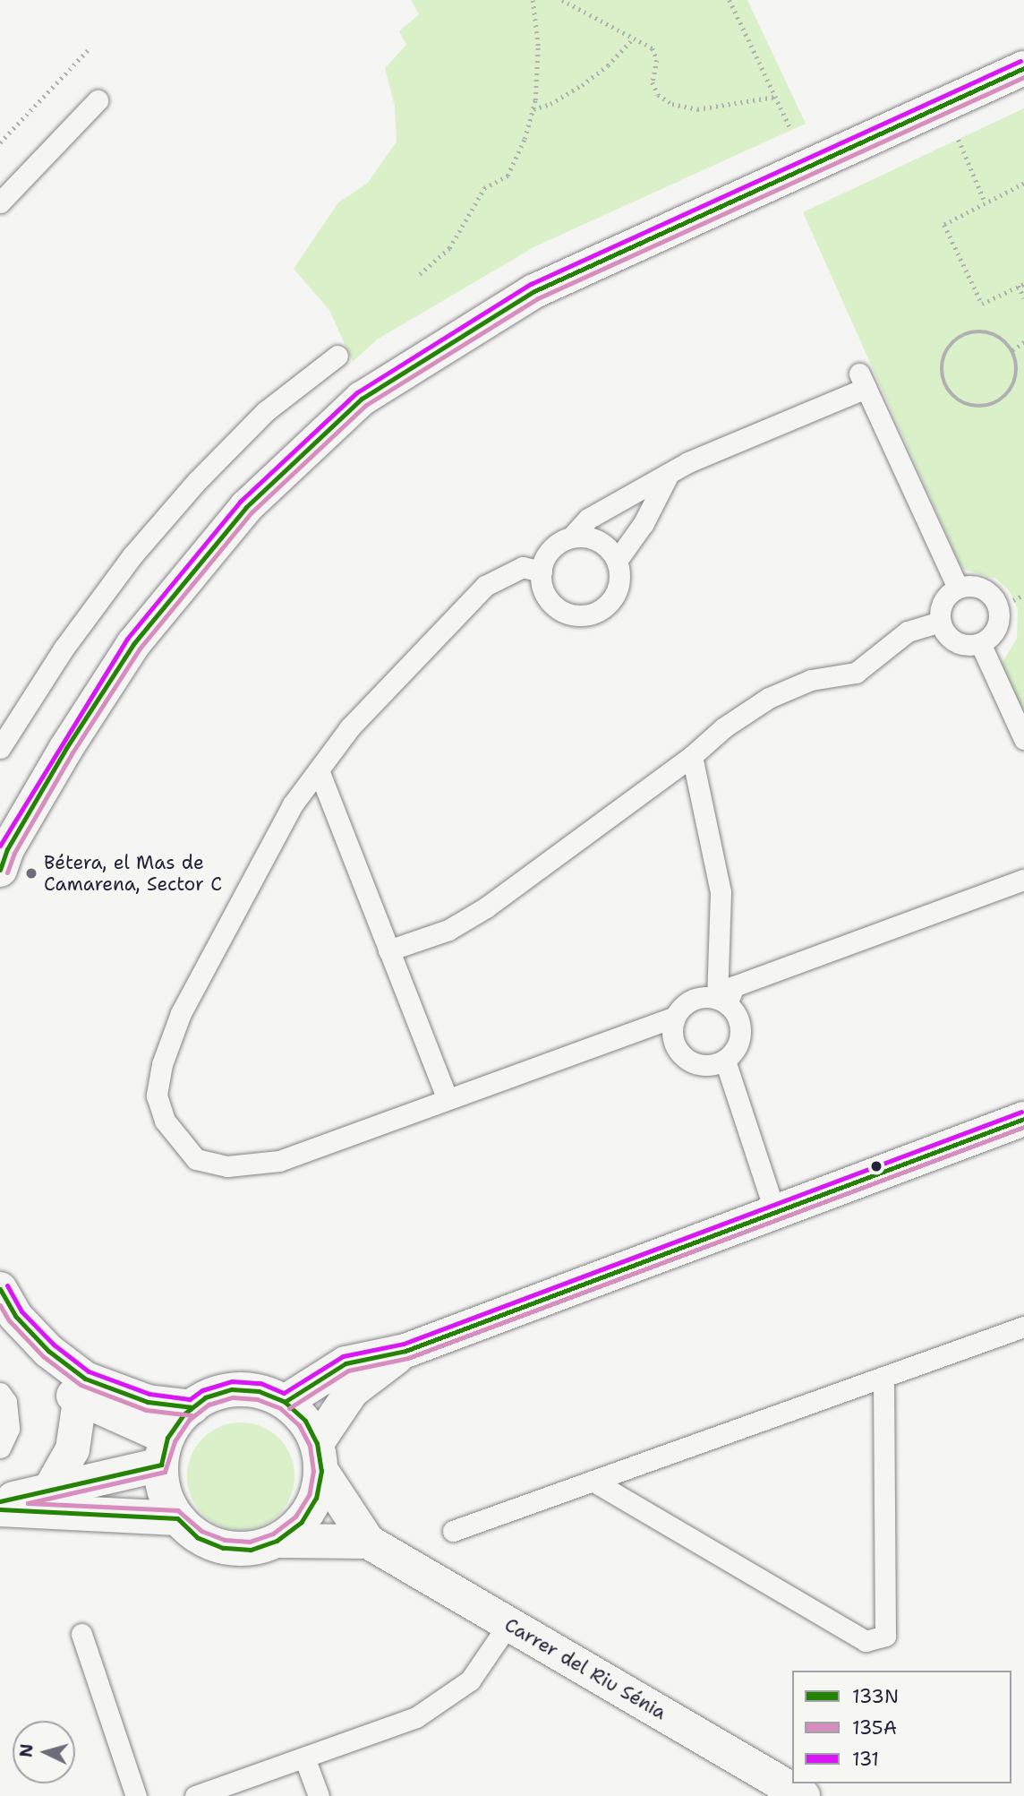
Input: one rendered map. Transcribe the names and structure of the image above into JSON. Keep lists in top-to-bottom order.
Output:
{
  "streets": {
    "street": ["Carrer del Riu Sénia"]
  },
  "places": ["Bétera, el Mas de Camarena, Sector C"],
  "lines": ["transit line 131", "transit line 133N", "transit line 135A"],
  "legend": ["133N", "135A", "131"],
  "north": "left"
}
